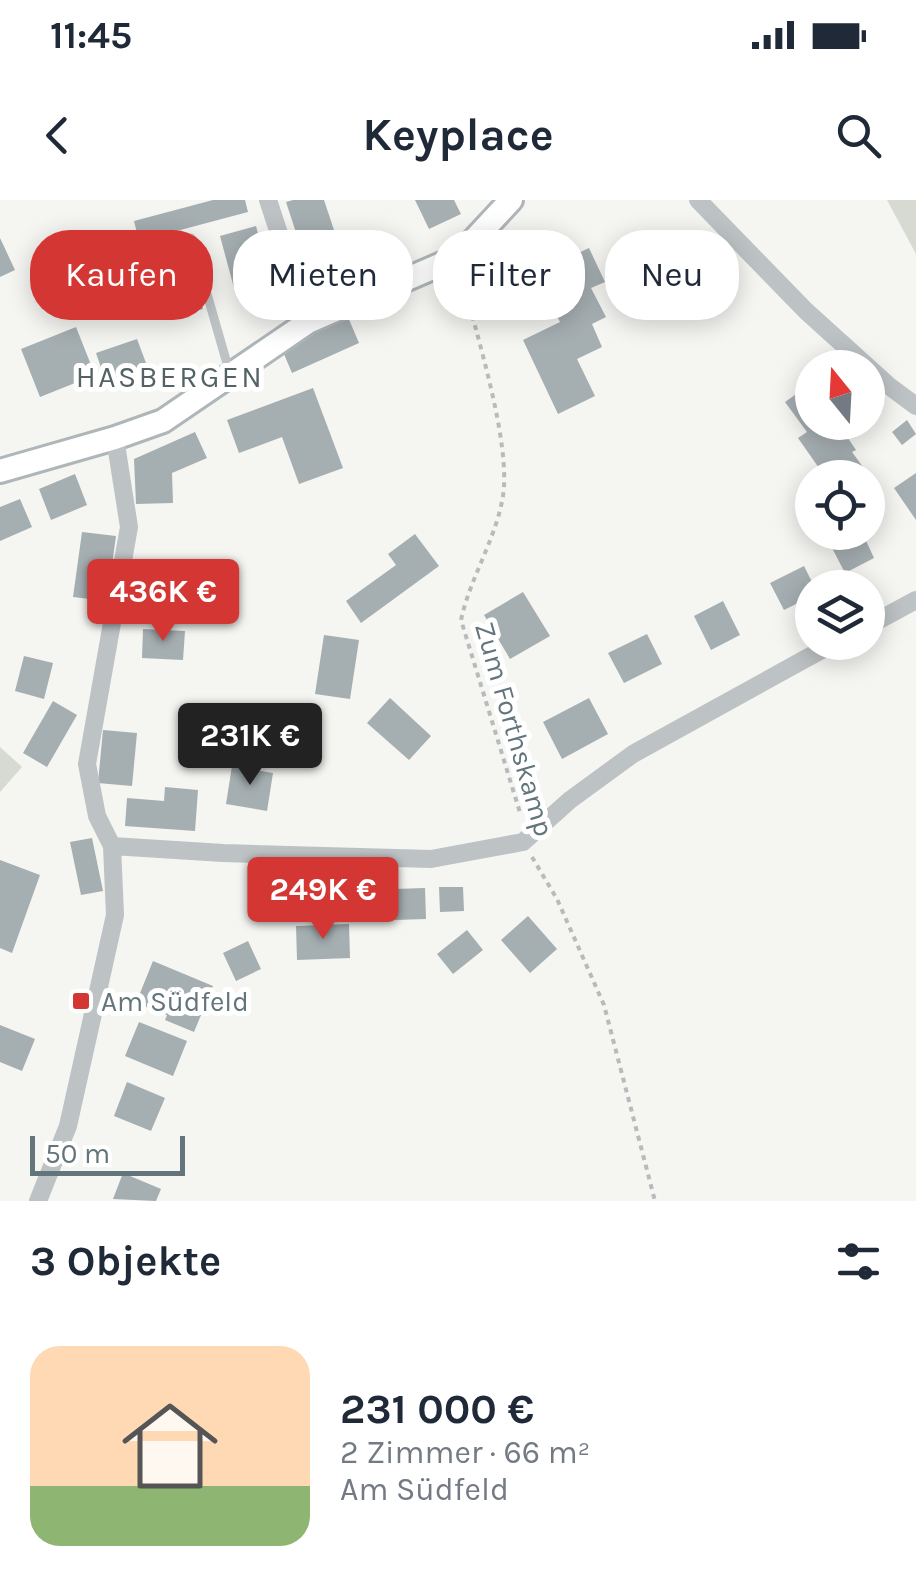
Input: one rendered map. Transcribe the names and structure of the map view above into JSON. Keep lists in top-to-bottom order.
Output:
{
  "streets": {
    "path": ["Zum Forthskamp"]
  },
  "districts": ["HASBERGEN"],
  "places": {
    "transit": ["Am Südfeld"]
  },
  "scale_bar": "50 m",
  "north": "top",
  "page": {
    "status": "11:45",
    "header": "Keyplace",
    "chip": [
      "Kaufen",
      "Mieten",
      "Filter",
      "Neu"
    ],
    "price": ["436K €", "231K €", "249K €"],
    "scale": "50 m",
    "heading": "3 Objekte",
    "list": [
      {
        "name": "231 000 €",
        "note": "2 Zimmer · 66 m² · Am Südfeld"
      }
    ]
  }
}
